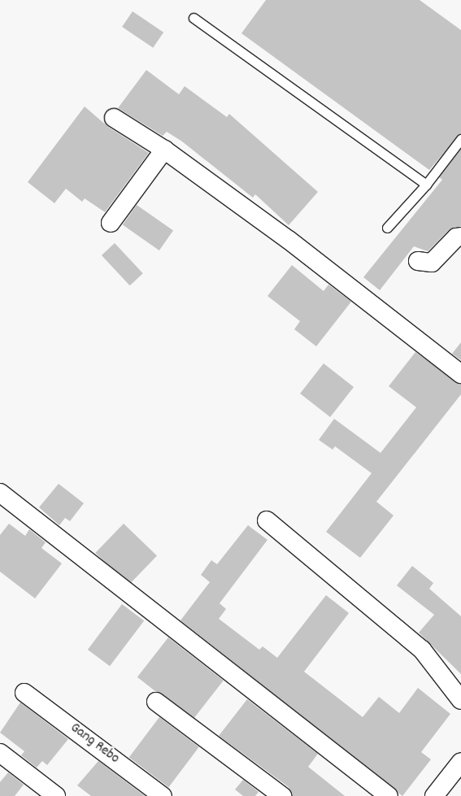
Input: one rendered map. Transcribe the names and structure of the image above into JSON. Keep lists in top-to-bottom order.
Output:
{
  "streets": {
    "street": ["Gang Rebo"]
  }
}
